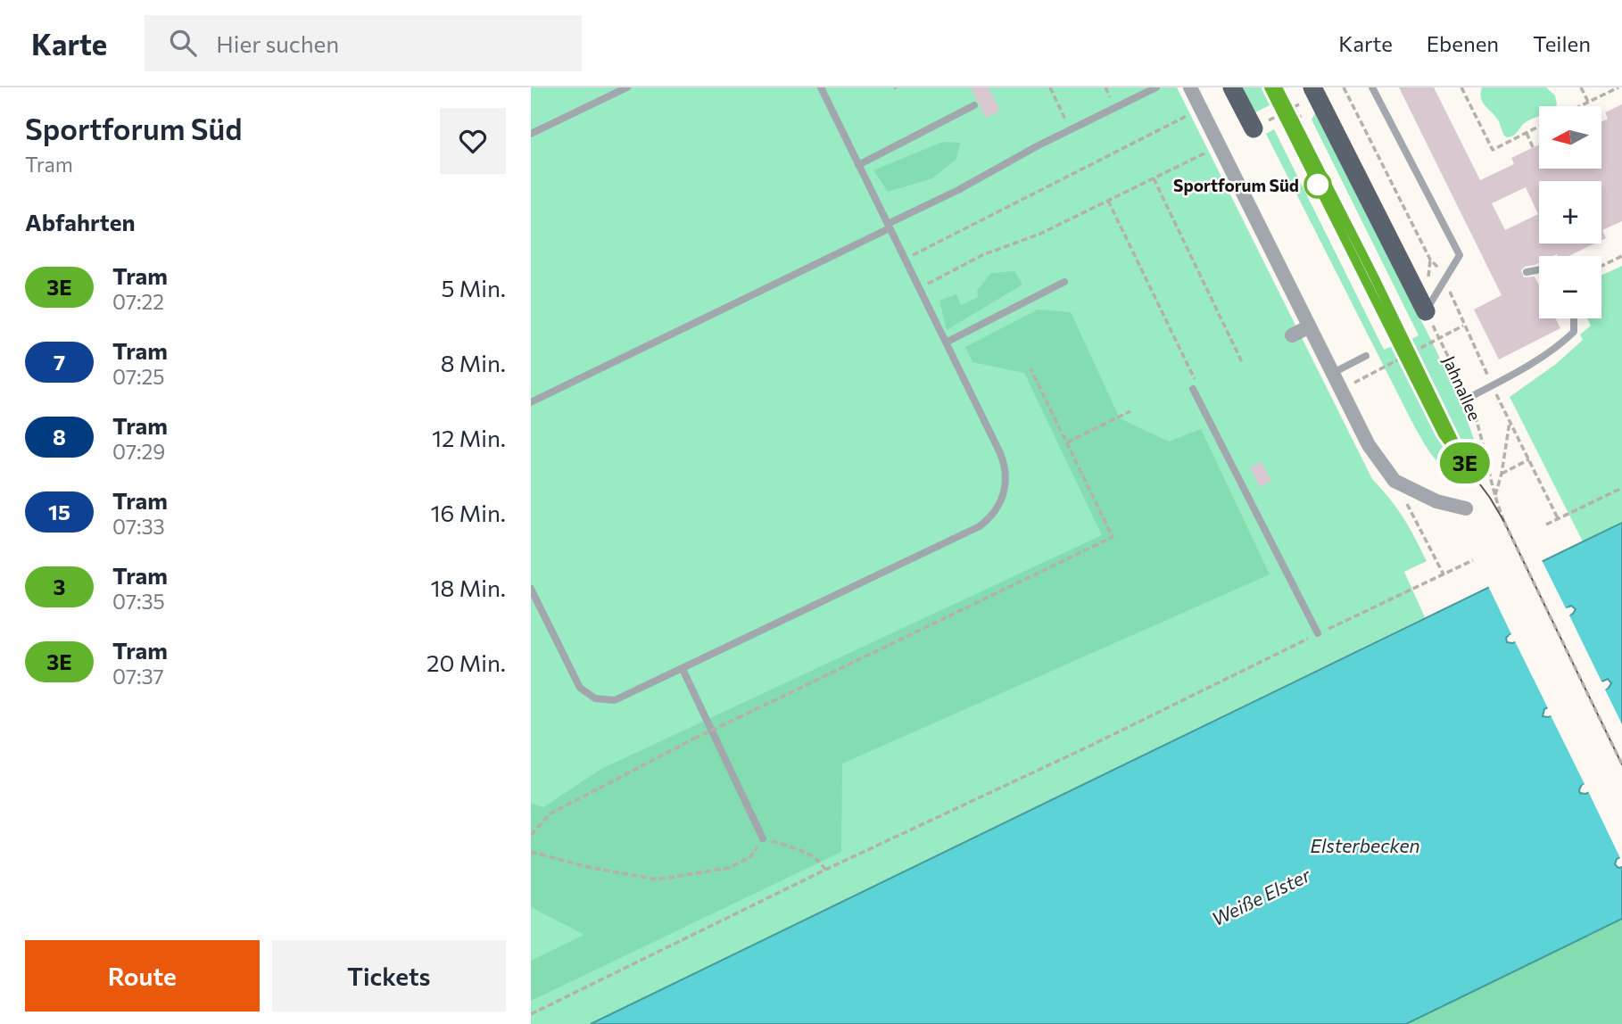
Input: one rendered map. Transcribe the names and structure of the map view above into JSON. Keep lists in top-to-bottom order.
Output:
{
  "streets": {
    "path": ["Jahnallee"]
  },
  "water": ["Elsterbecken", "Weiße Elster"],
  "places": ["Sportforum Süd"],
  "lines": ["tram line 3E"],
  "north": "left",
  "page": {
    "header": "Karte",
    "search": "Hier suchen",
    "nav": ["Karte", "Ebenen", "Teilen"],
    "heading": [
      ["Sportforum Süd", "Tram"],
      "Abfahrten"
    ],
    "on_map": "3E",
    "map_buttons": ["+", "−"],
    "list": [
      {
        "mark": "3E",
        "name": "Tram",
        "note": "07:22",
        "value": "5 Min."
      },
      {
        "mark": "7",
        "name": "Tram",
        "note": "07:25",
        "value": "8 Min."
      },
      {
        "mark": "8",
        "name": "Tram",
        "note": "07:29",
        "value": "12 Min."
      },
      {
        "mark": "15",
        "name": "Tram",
        "note": "07:33",
        "value": "16 Min."
      },
      {
        "mark": "3",
        "name": "Tram",
        "note": "07:35",
        "value": "18 Min."
      },
      {
        "mark": "3E",
        "name": "Tram",
        "note": "07:37",
        "value": "20 Min."
      }
    ],
    "buttons": ["Route", "Tickets"]
  }
}
